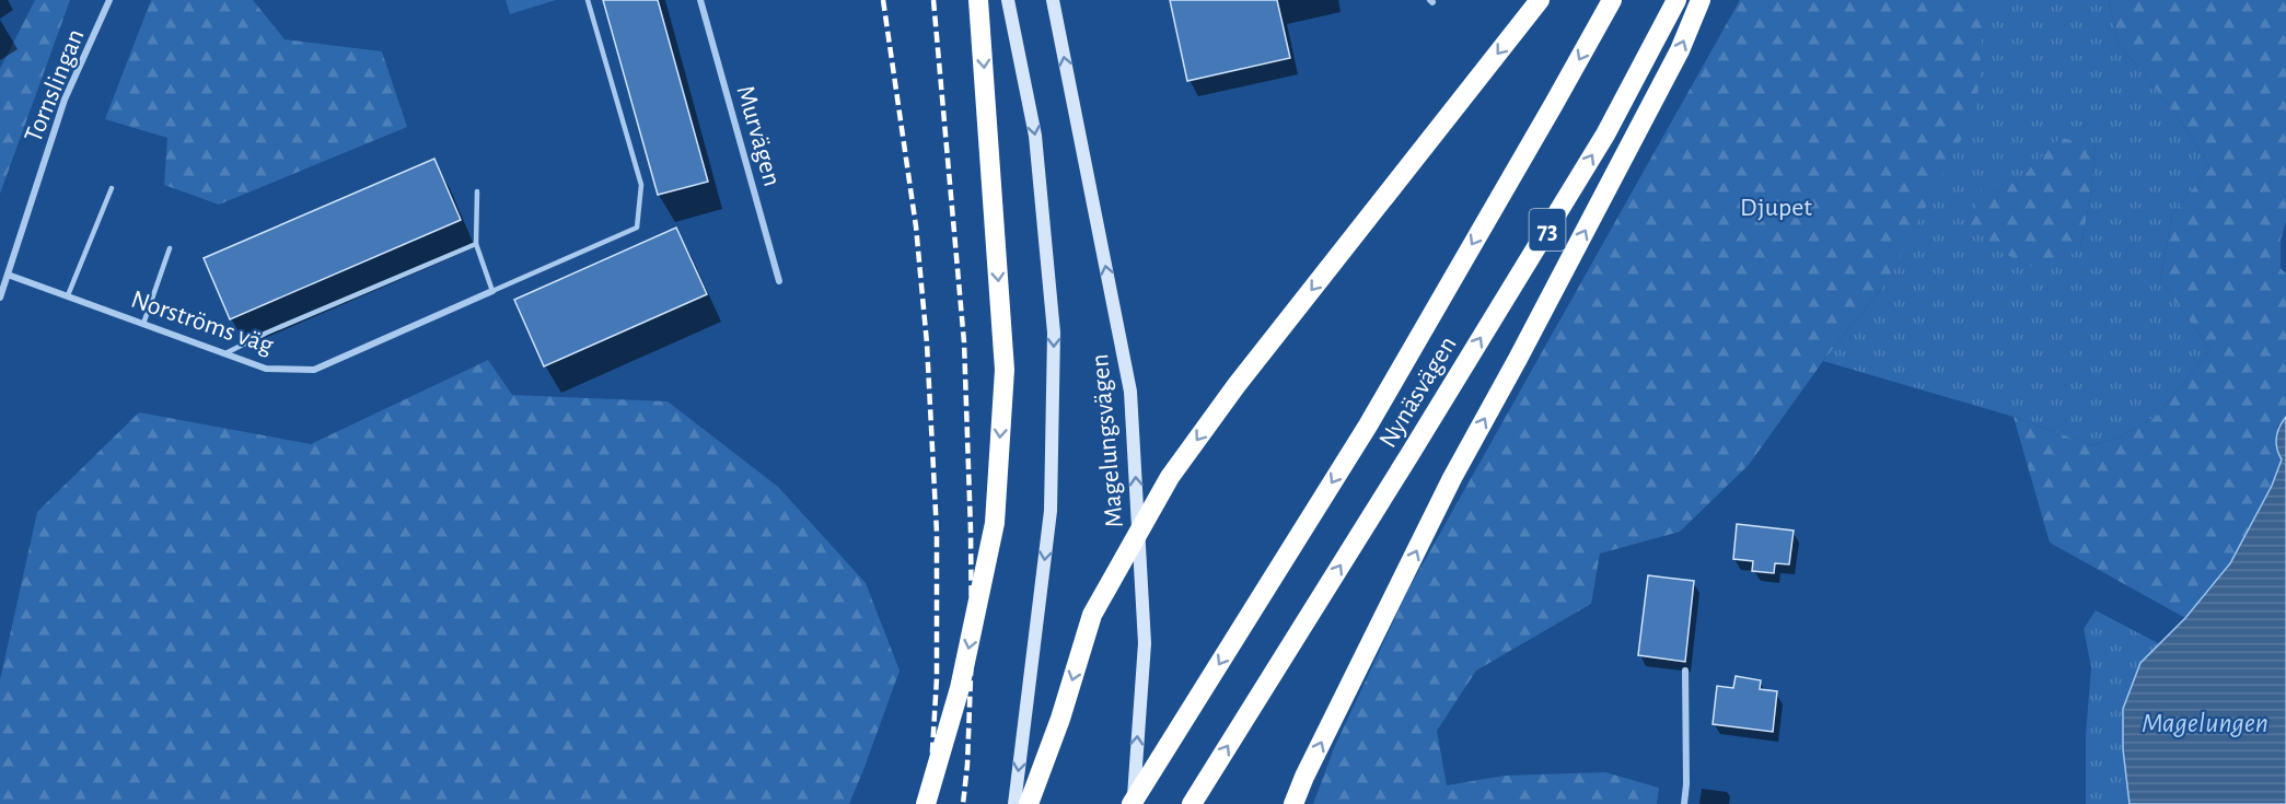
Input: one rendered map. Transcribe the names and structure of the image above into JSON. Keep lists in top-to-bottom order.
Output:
{
  "streets": {
    "highway": ["73", "Nynäsvägen"],
    "street": [
      "Tornslingan",
      "Murvägen",
      "Norströms väg",
      "Magelungsvägen"
    ]
  },
  "crossings": [
    ["Tornslingan", "Norströms väg"],
    ["Nynäsvägen", "Magelungsvägen"]
  ],
  "water": ["Magelungen"],
  "parks": ["Djupet"]
}
